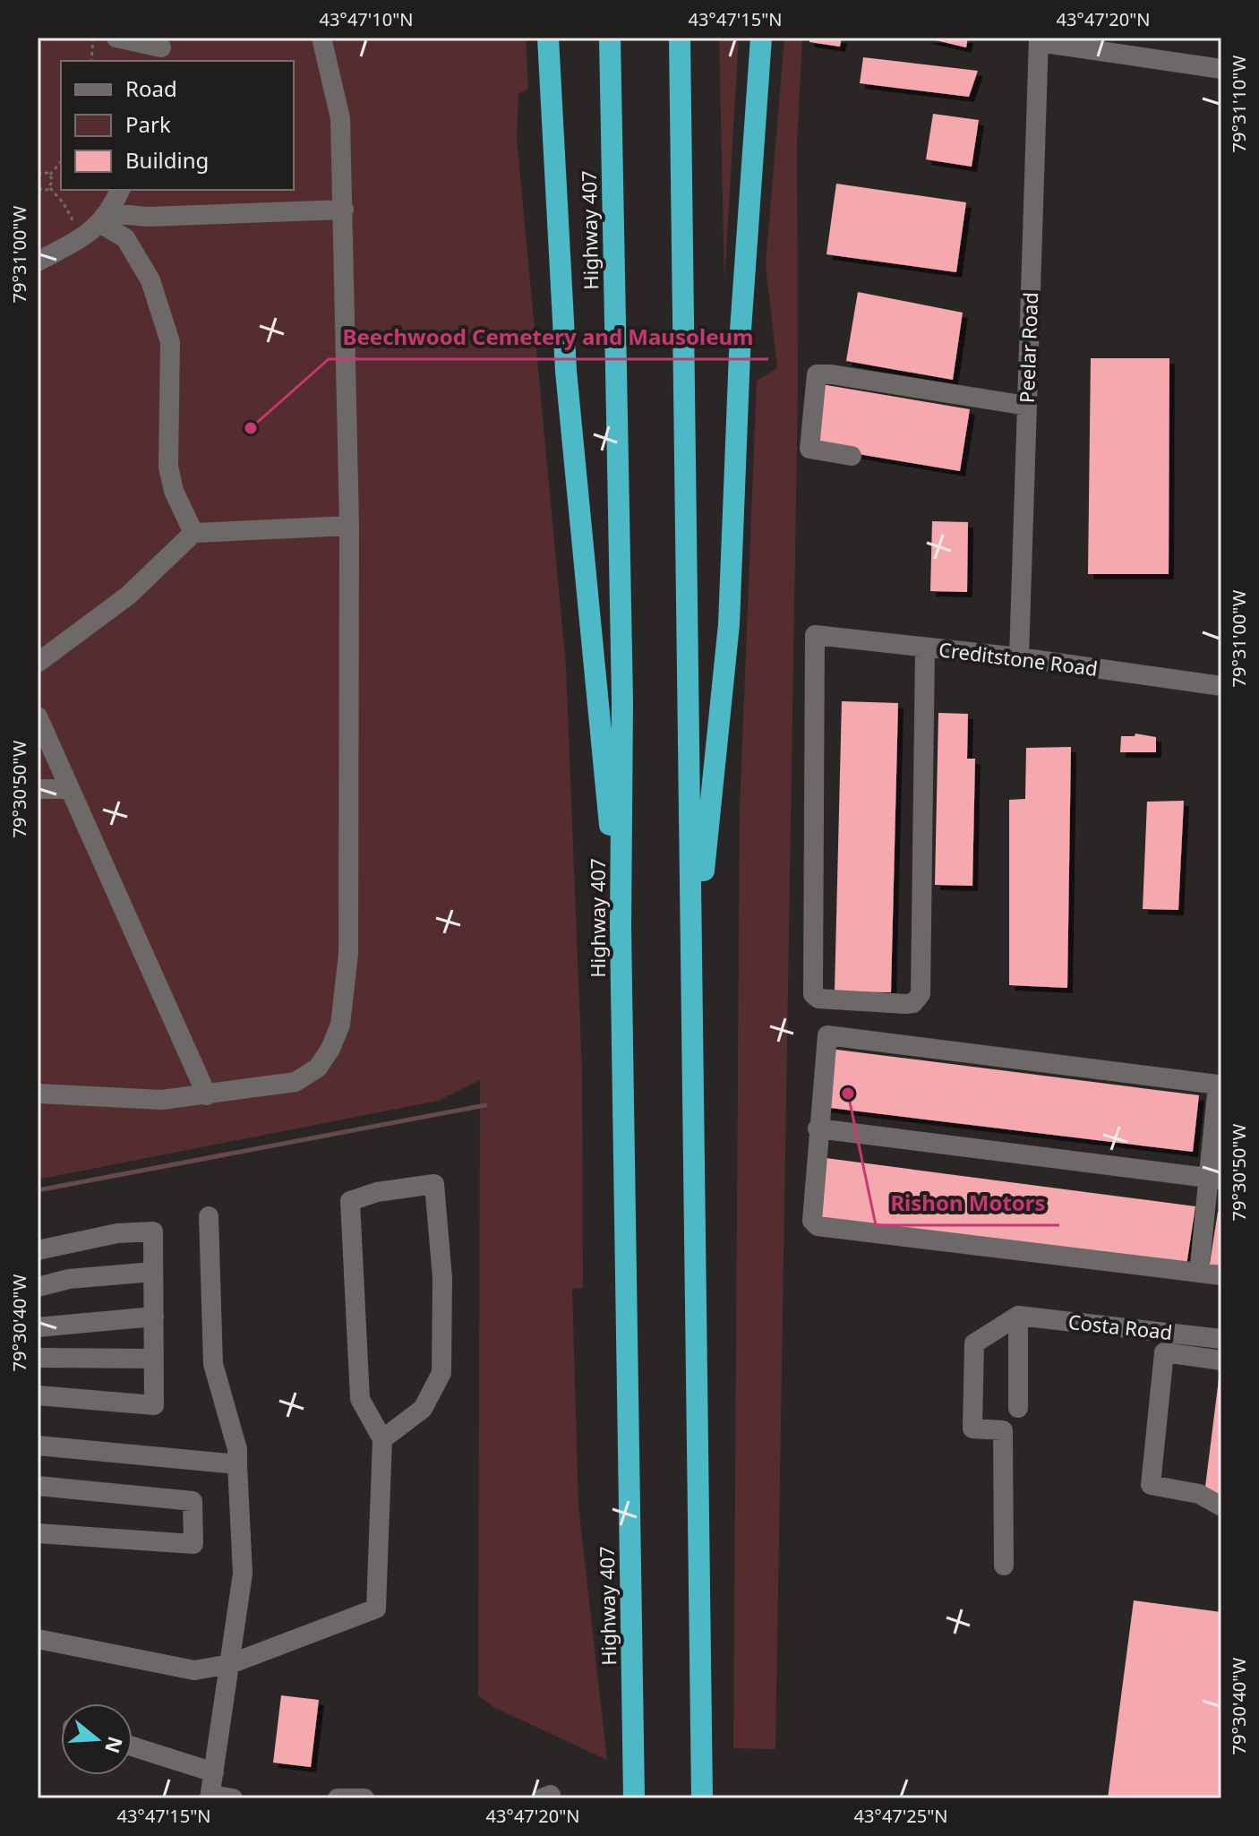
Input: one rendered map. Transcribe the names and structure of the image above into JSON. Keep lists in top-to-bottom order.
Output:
{
  "streets": {
    "highway": ["Highway 407"],
    "street": ["Peelar Road", "Creditstone Road", "Costa Road"]
  },
  "crossings": [
    ["Peelar Road", "Creditstone Road"]
  ],
  "places": ["Beechwood Cemetery and Mausoleum", "Rishon Motors"],
  "legend": ["Road", "Park", "Building"],
  "north": "right",
  "coordinates": [
    "43°47'10\"N",
    "43°47'15\"N",
    "43°47'20\"N",
    "79°31'10\"W",
    "79°31'00\"W",
    "79°30'50\"W",
    "79°30'40\"W",
    "43°47'25\"N"
  ]
}
